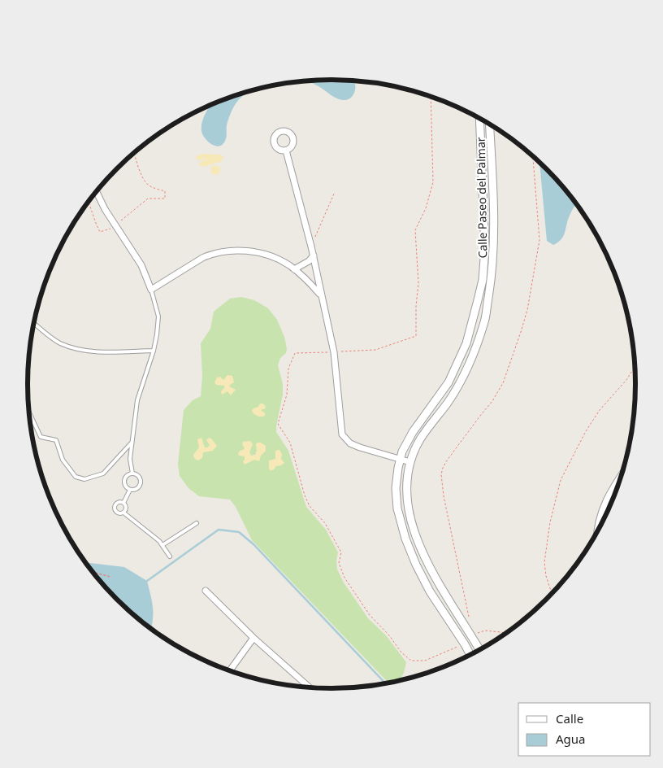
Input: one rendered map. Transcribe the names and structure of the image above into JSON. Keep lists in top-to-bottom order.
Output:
{
  "streets": {
    "street": ["Calle Paseo del Palmar"]
  },
  "legend": ["Calle", "Agua"]
}
